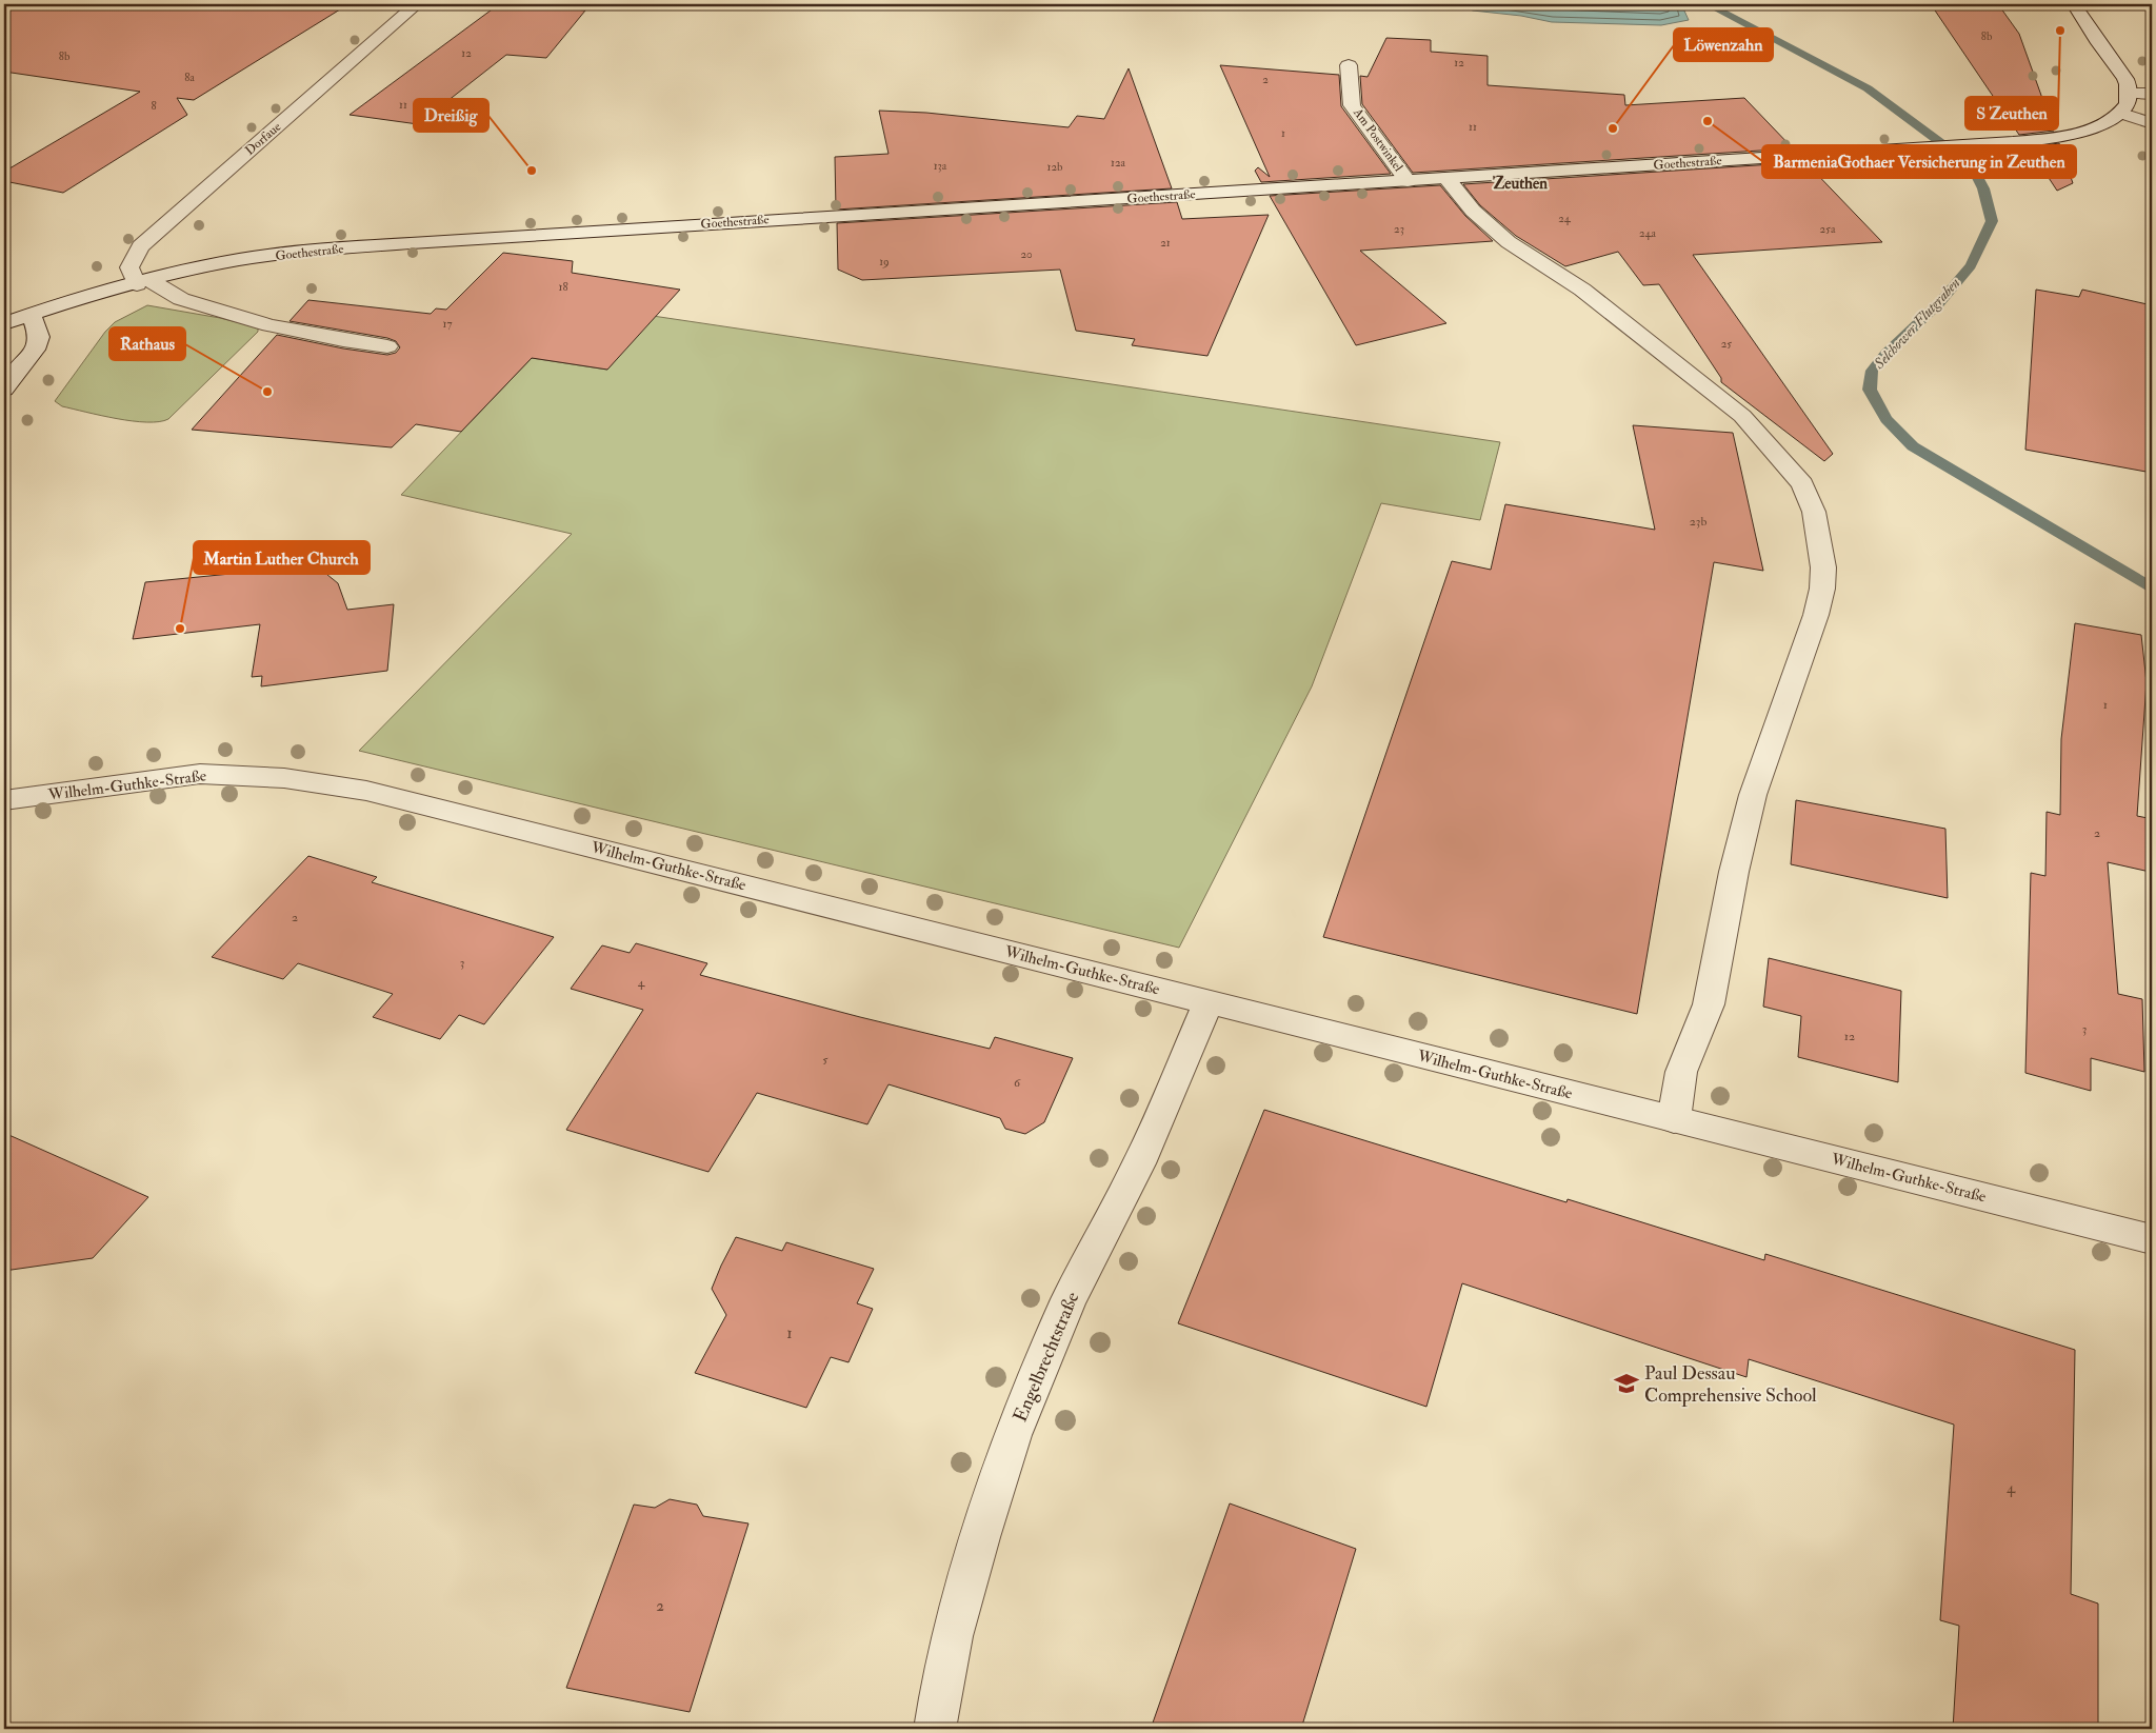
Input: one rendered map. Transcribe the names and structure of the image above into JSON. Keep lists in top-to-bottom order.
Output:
{
  "streets": {
    "street": [
      "Dorfaue",
      "Am Postwinkel",
      "Goethestraße",
      "Wilhelm-Guthke-Straße",
      "Engelbrechtstraße"
    ]
  },
  "crossings": [
    ["Dorfaue", "Goethestraße"],
    ["Am Postwinkel", "Goethestraße"],
    ["Wilhelm-Guthke-Straße", "Engelbrechtstraße"]
  ],
  "districts": ["Zeuthen"],
  "water": ["Selchower Flutgraben"],
  "places": {
    "other": [
      "S Zeuthen",
      "BarmeniaGothaer Versicherung in Zeuthen",
      "Löwenzahn",
      "Dreißig",
      "Rathaus",
      "Martin Luther Church"
    ],
    "school or university": ["Paul Dessau Comprehensive School"]
  },
  "house_numbers": [
    "8b",
    "12",
    "8b",
    "12",
    "8a",
    "2",
    "11",
    "8",
    "11",
    "1",
    "12a",
    "13a",
    "12b",
    "24",
    "23",
    "25a",
    "24a",
    "21",
    "20",
    "19",
    "18",
    "17",
    "25",
    "23b",
    "1",
    "2",
    "2",
    "3",
    "4",
    "3",
    "12",
    "5",
    "6",
    "1",
    "4",
    "2"
  ]
}
